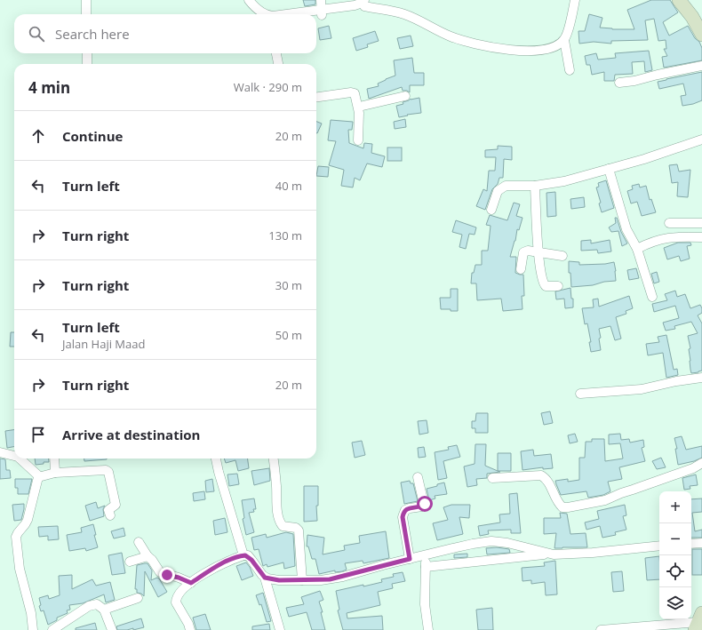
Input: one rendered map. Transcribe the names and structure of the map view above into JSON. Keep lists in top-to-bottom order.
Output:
{
  "page": {
    "search": "Search here",
    "heading": ["4 min", "Walk · 290 m"],
    "list": [
      ["Continue", "20 m"],
      ["Turn left", "40 m"],
      ["Turn right", "130 m"],
      ["Turn right", "30 m"],
      ["Turn left", "Jalan Haji Maad", "50 m"],
      ["Turn right", "20 m"],
      "Arrive at destination"
    ],
    "map_buttons": ["+", "−"]
  }
}
